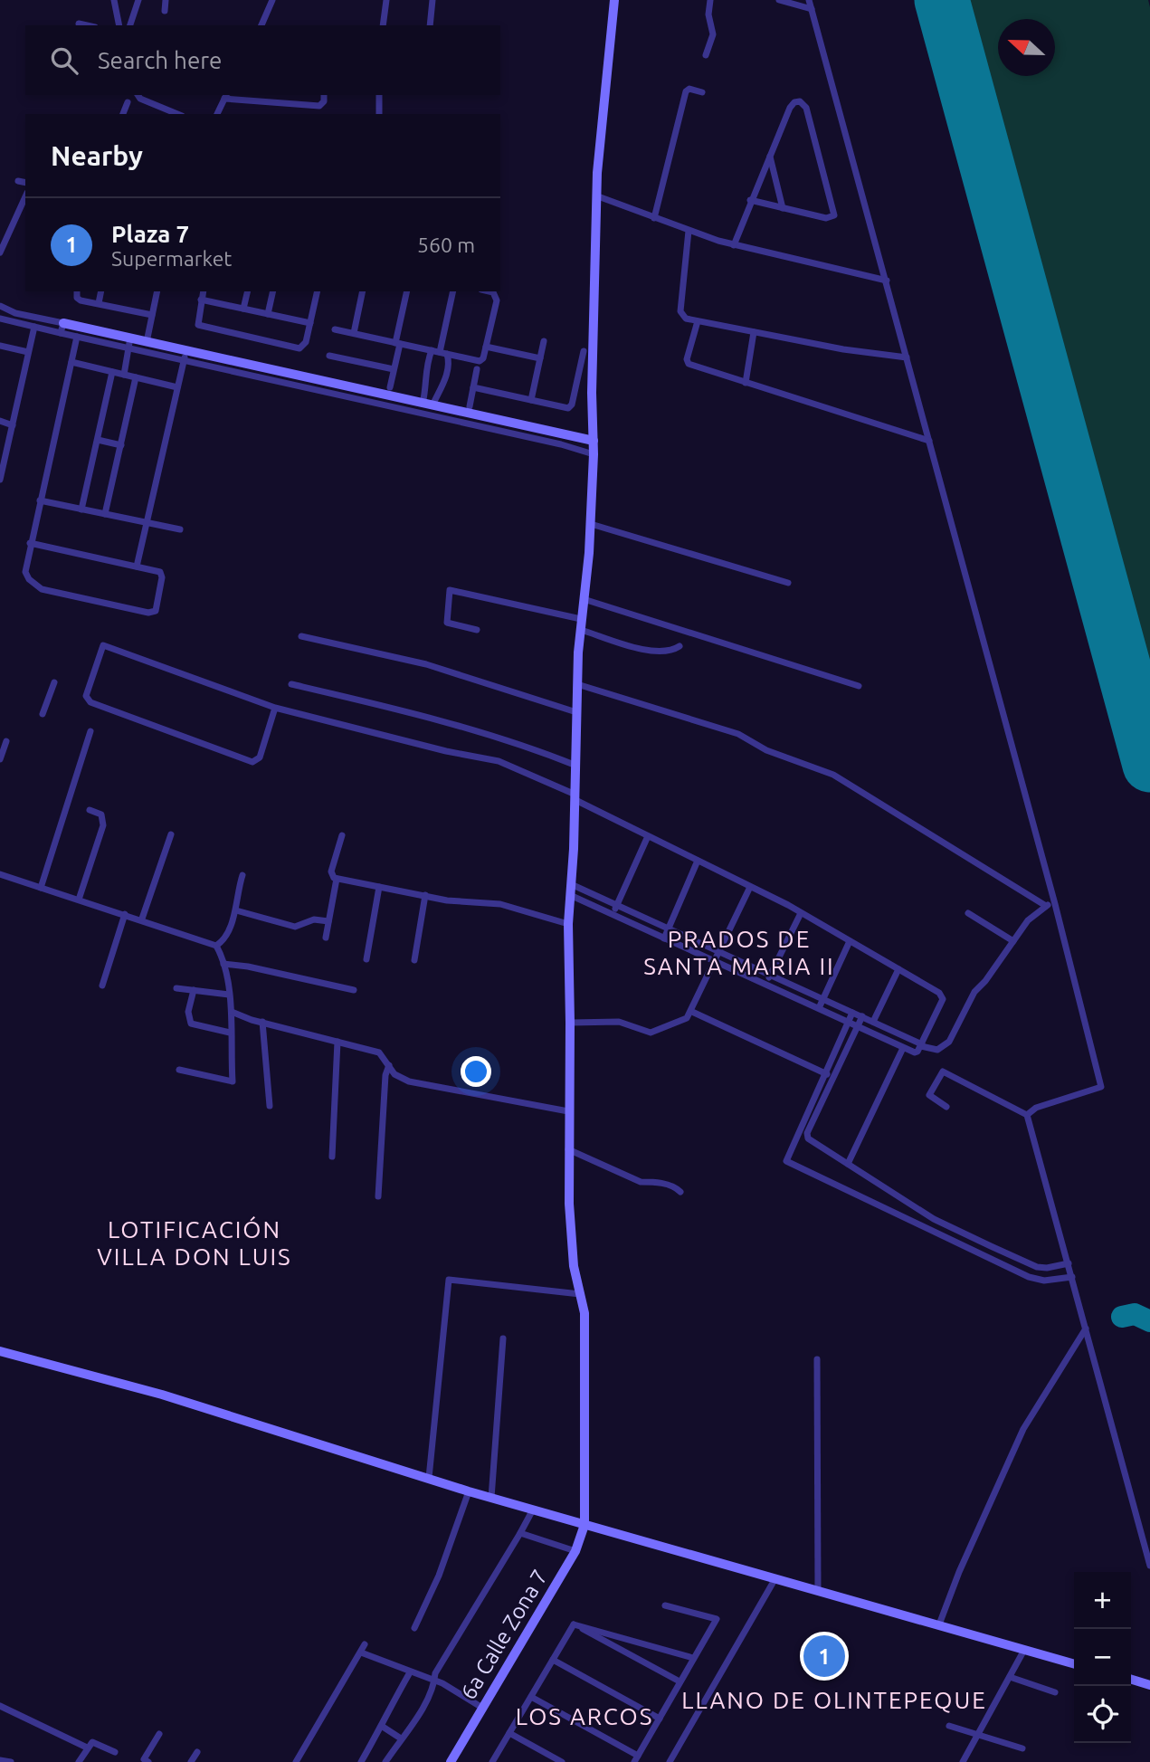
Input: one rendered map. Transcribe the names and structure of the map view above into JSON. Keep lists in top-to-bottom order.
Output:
{
  "streets": {
    "street": ["6a Calle Zona 7"]
  },
  "districts": [
    "PRADOS DE SANTA MARIA II",
    "LOTIFICACIÓN VILLA DON LUIS",
    "LLANO DE OLINTEPEQUE",
    "LOS ARCOS"
  ],
  "north": "left",
  "page": {
    "search": "Search here",
    "heading": "Nearby",
    "list": [
      {
        "mark": "1",
        "name": "Plaza 7",
        "note": "Supermarket",
        "value": "560 m"
      }
    ],
    "map_buttons": ["+", "−"],
    "pins": "1"
  }
}
